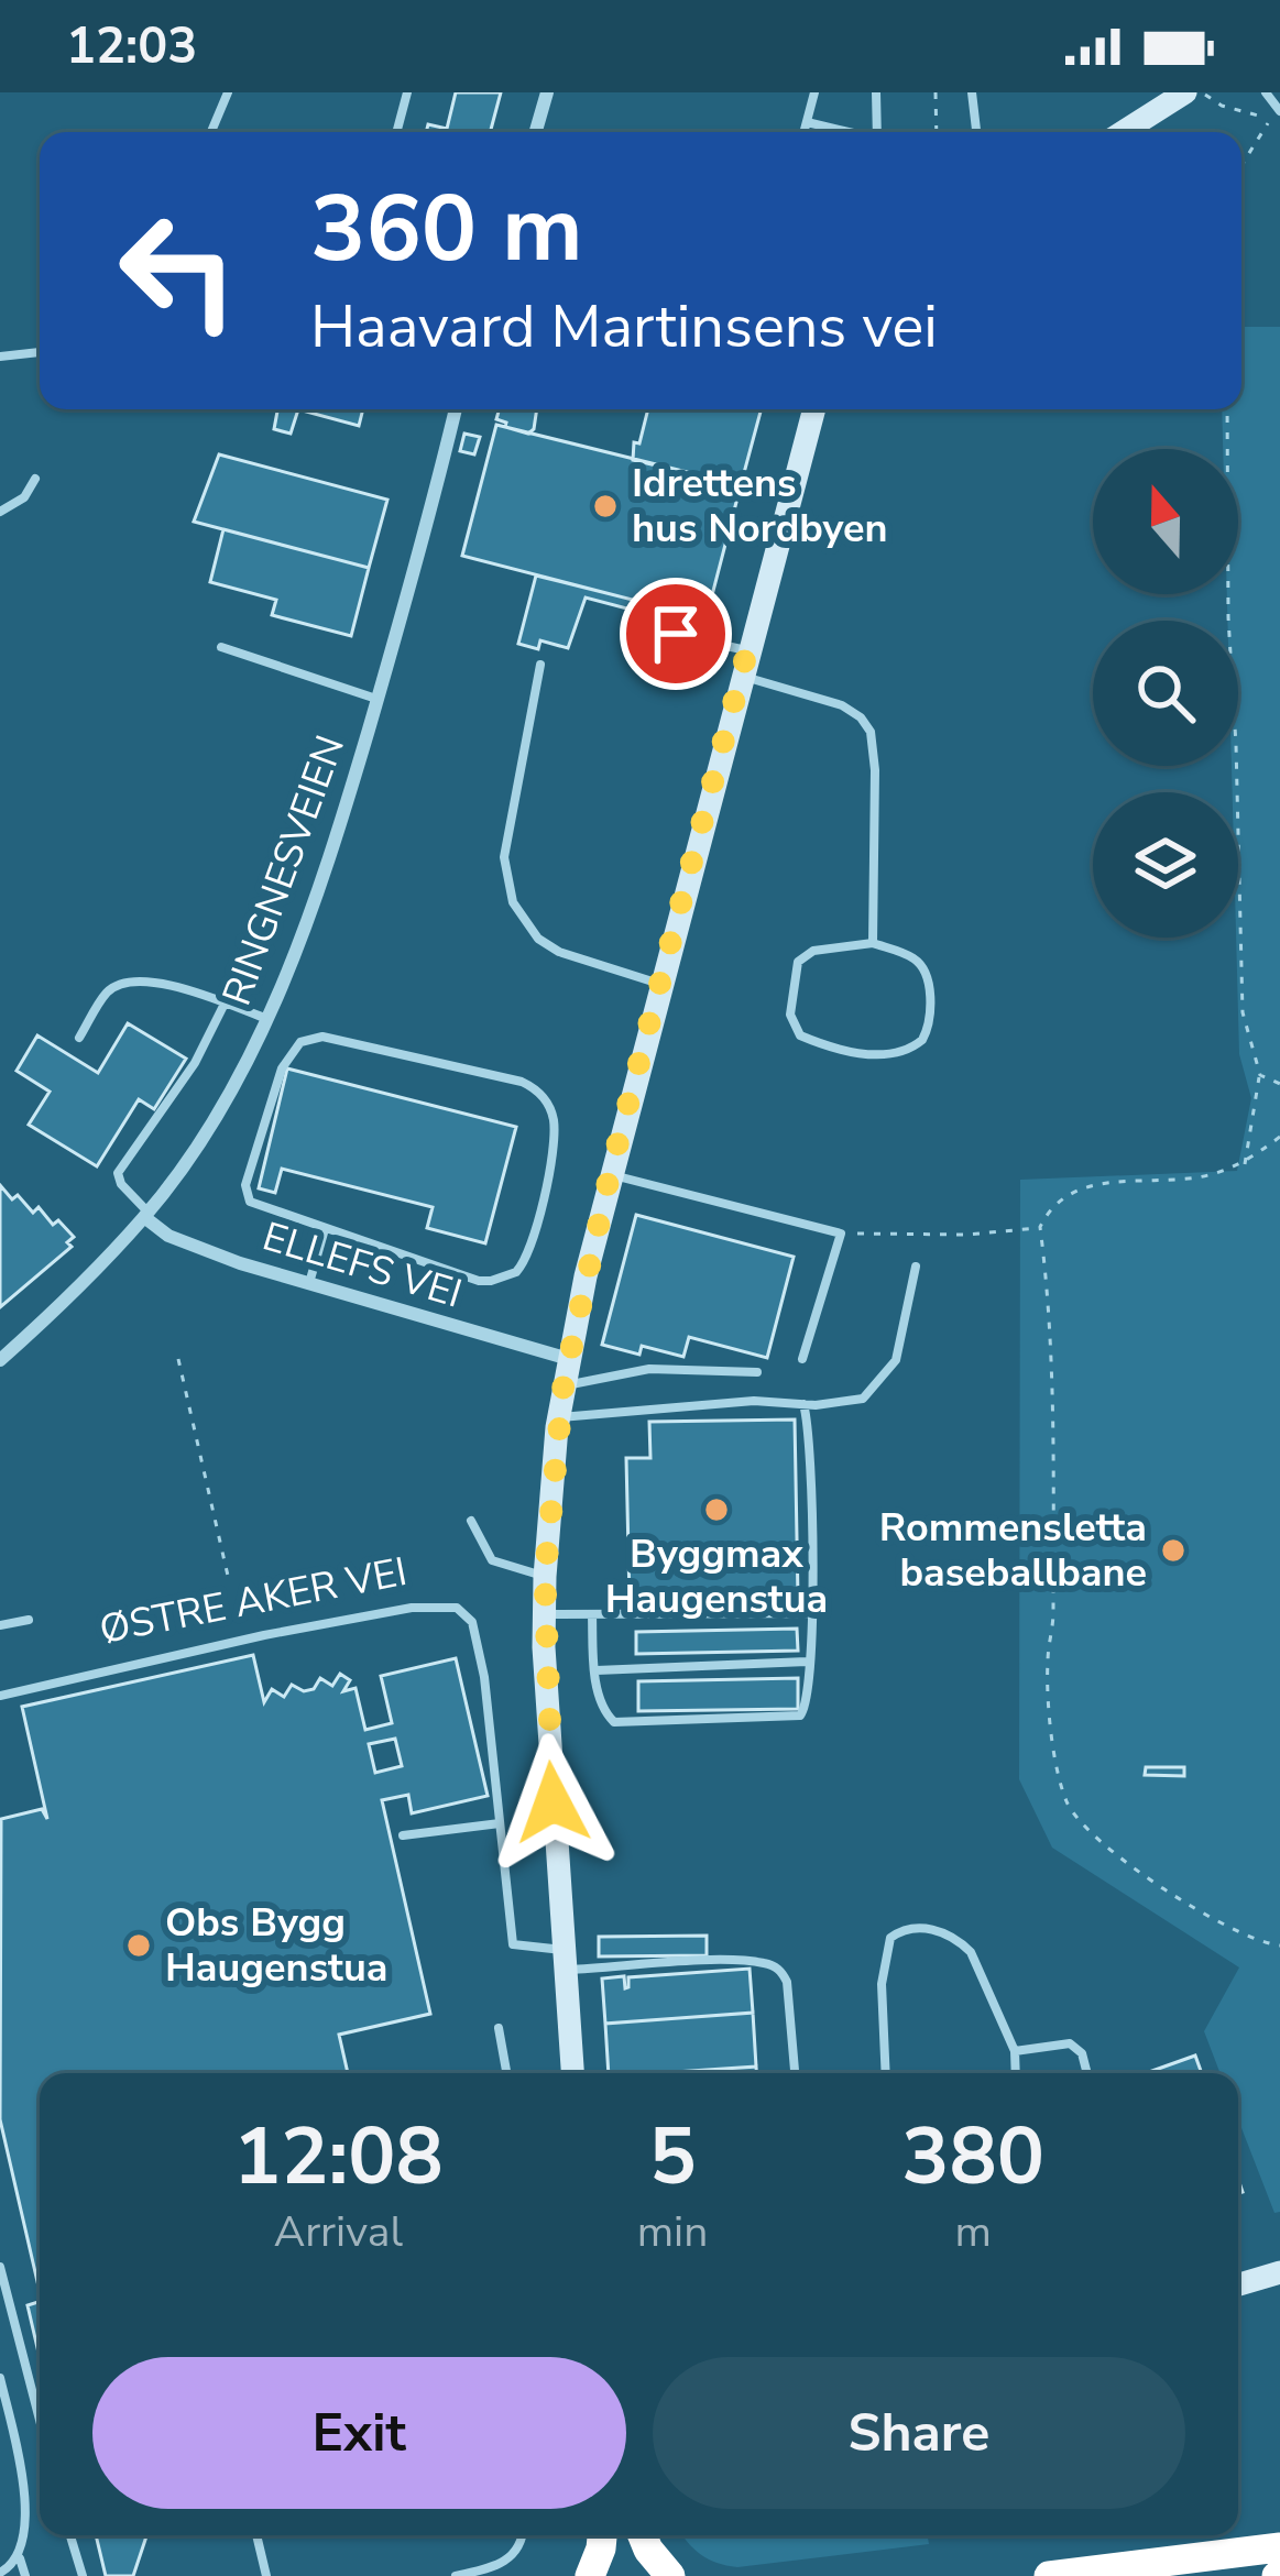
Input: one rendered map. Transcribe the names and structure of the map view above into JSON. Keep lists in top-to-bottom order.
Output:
{
  "streets": {
    "street": ["RINGNESVEIEN", "ELLEFS VEI"],
    "lane": ["ØSTRE AKER VEI"]
  },
  "crossings": [
    ["RINGNESVEIEN", "ELLEFS VEI"]
  ],
  "places": [
    "Idrettens hus Nordbyen",
    "Byggmax Haugenstua",
    "Rommensletta baseballbane",
    "Obs Bygg Haugenstua"
  ],
  "north": "top",
  "page": {
    "status": "12:03",
    "turn": ["360 m", "Haavard Martinsens vei"],
    "eta": [
      "12:08",
      "Arrival",
      "5",
      "min",
      "380",
      "m"
    ],
    "buttons": ["Exit", "Share"]
  }
}
